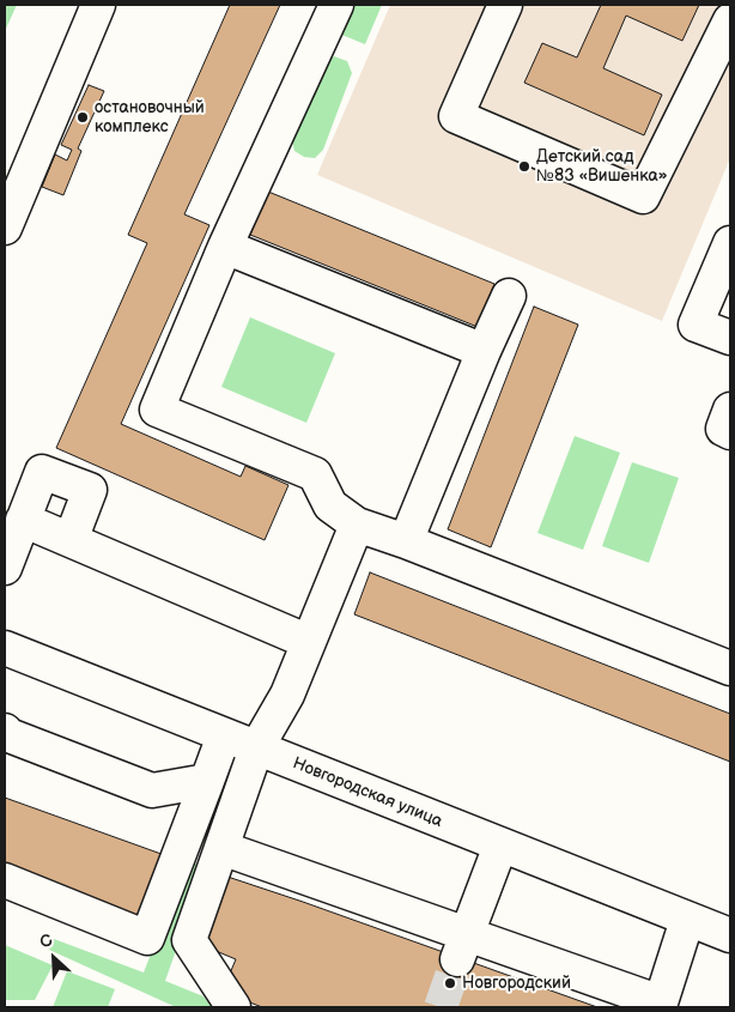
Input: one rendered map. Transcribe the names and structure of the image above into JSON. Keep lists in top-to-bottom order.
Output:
{
  "streets": {
    "street": ["Новгородская улица"]
  },
  "places": ["остановочный комплекс", "Детский сад №83 «Вишенка»", "Новгородский"],
  "north": "top left"
}
